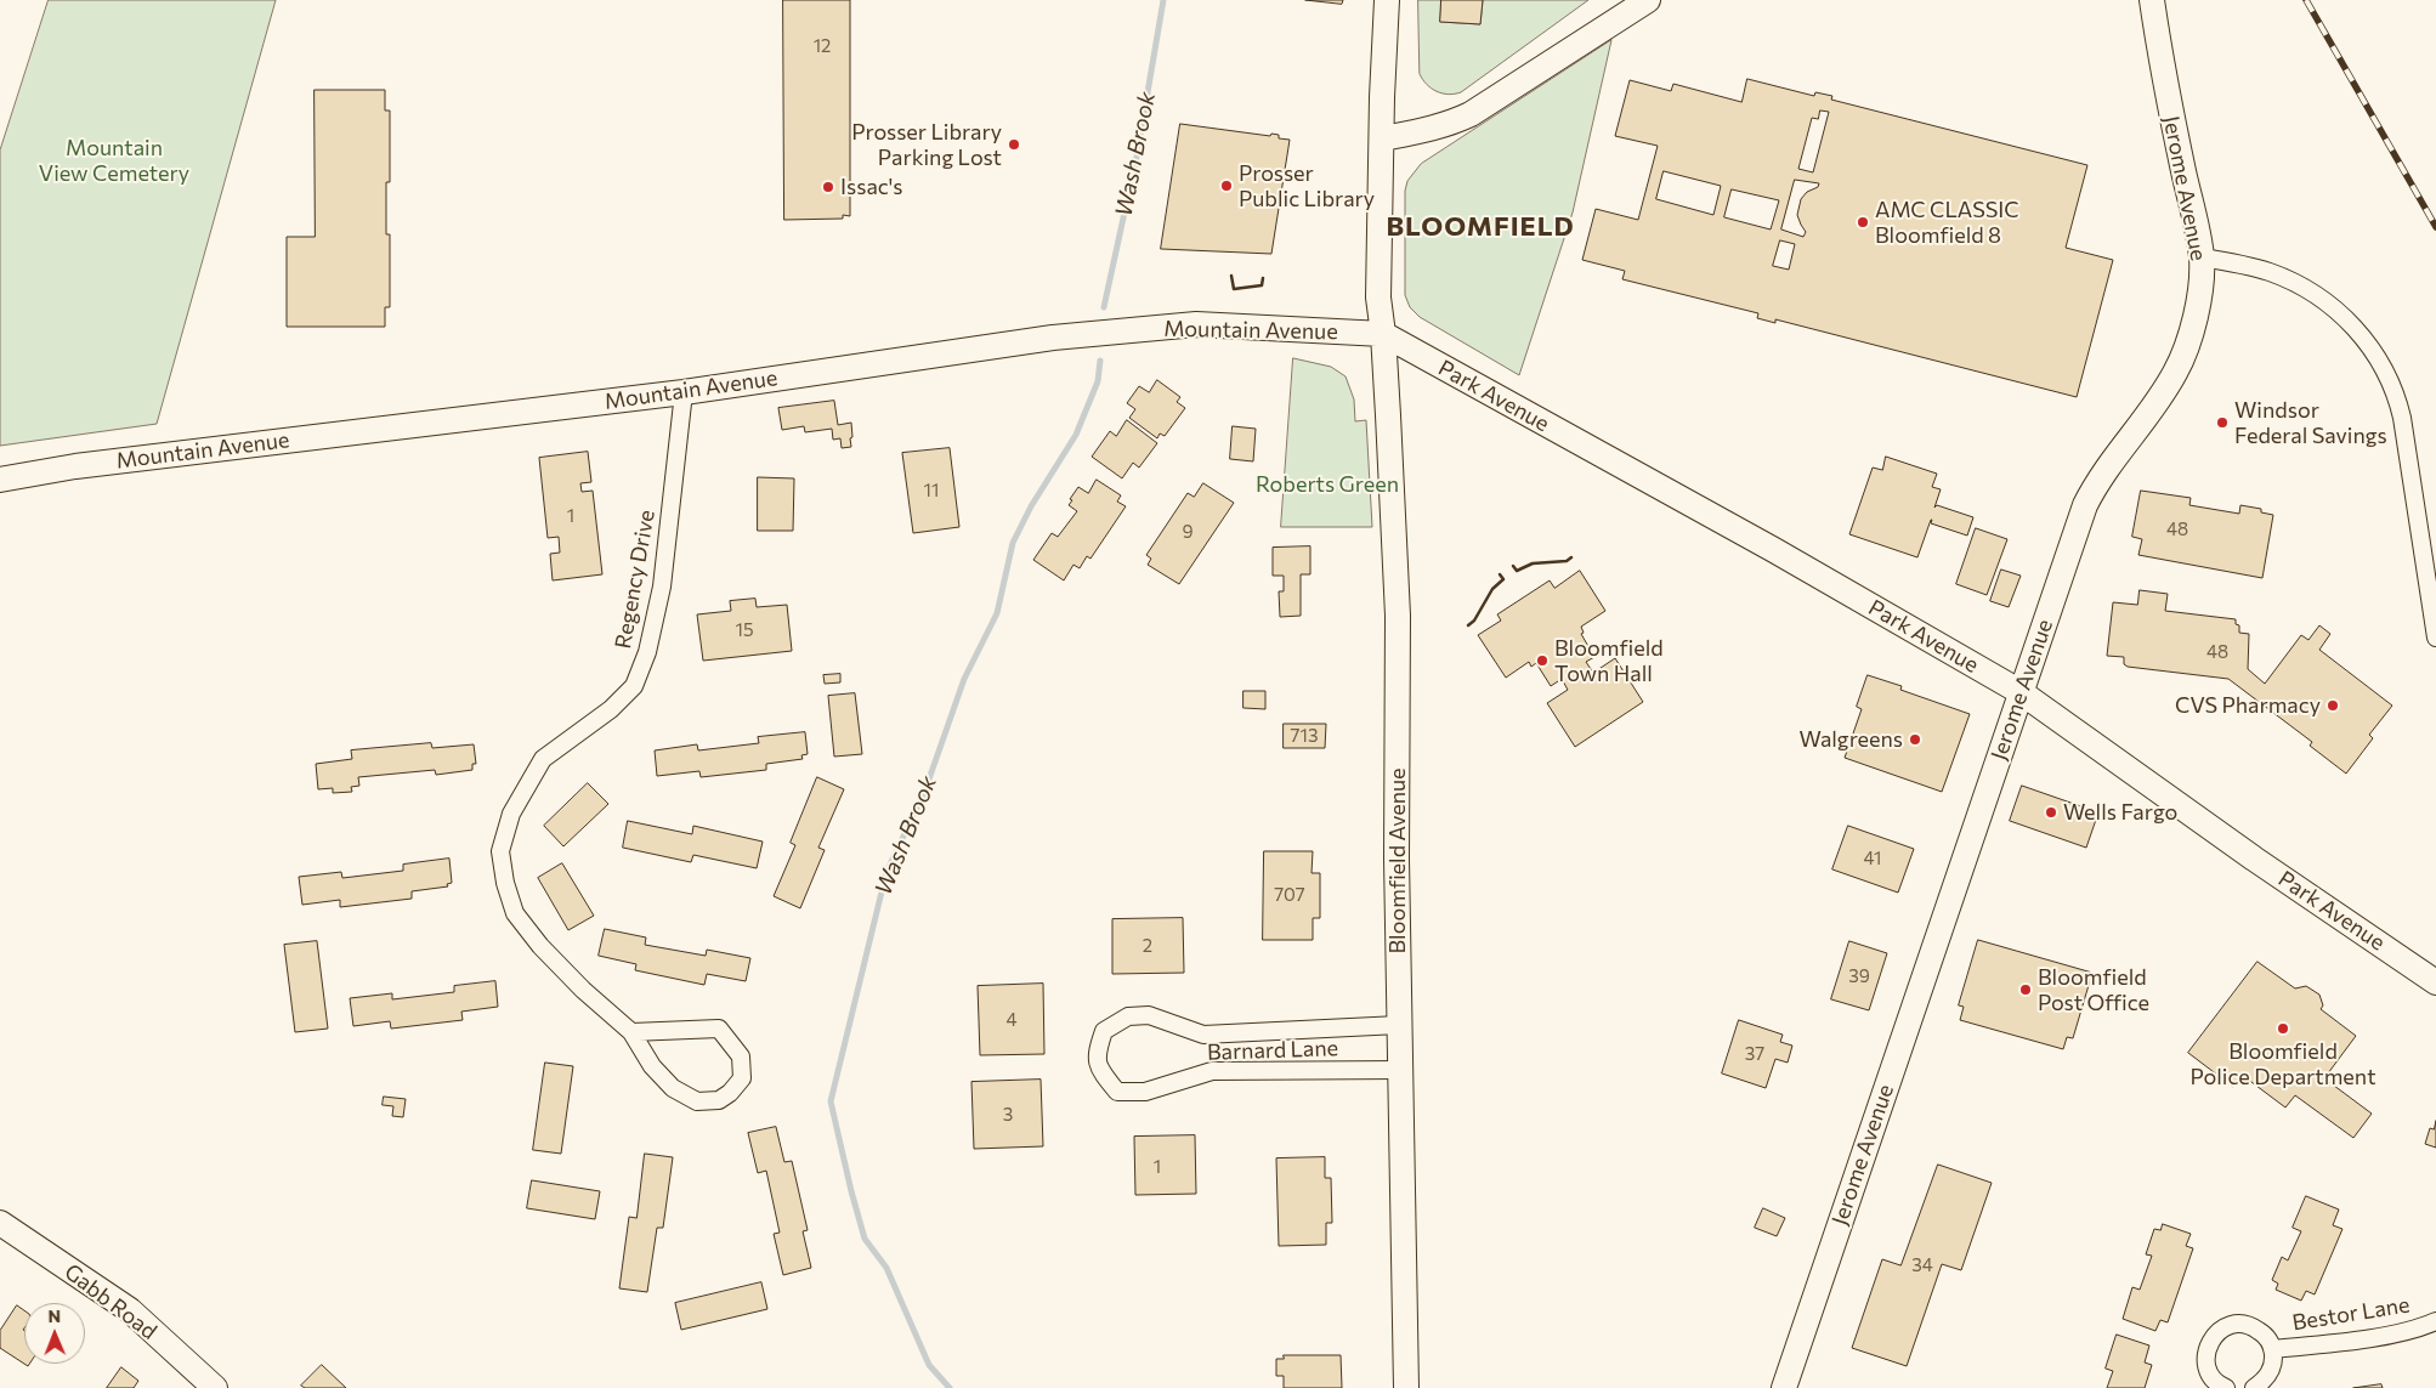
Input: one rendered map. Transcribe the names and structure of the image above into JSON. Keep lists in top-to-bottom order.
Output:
{
  "streets": {
    "main road": [
      "Jerome Avenue",
      "Mountain Avenue",
      "Park Avenue",
      "Bloomfield Avenue",
      "Gabb Road"
    ],
    "street": ["Regency Drive", "Barnard Lane", "Bestor Lane"]
  },
  "crossings": [
    ["Jerome Avenue", "Park Avenue"],
    ["Mountain Avenue", "Park Avenue"],
    ["Mountain Avenue", "Regency Drive"],
    ["Mountain Avenue", "Bloomfield Avenue"],
    ["Park Avenue", "Bloomfield Avenue"],
    ["Bloomfield Avenue", "Barnard Lane"]
  ],
  "districts": ["BLOOMFIELD"],
  "water": ["Wash Brook"],
  "parks": ["Mountain View Cemetery", "Roberts Green"],
  "places": [
    "Prosser Library Parking Lost",
    "Prosser Public Library",
    "Issac's",
    "AMC CLASSIC Bloomfield 8",
    "Windsor Federal Savings",
    "Bloomfield Town Hall",
    "CVS Pharmacy",
    "Walgreens",
    "Wells Fargo",
    "Bloomfield Post Office",
    "Bloomfield Police Department"
  ],
  "house_numbers": [
    "12",
    "11",
    "1",
    "48",
    "9",
    "15",
    "48",
    "713",
    "41",
    "707",
    "2",
    "39",
    "4",
    "37",
    "3",
    "1",
    "34"
  ],
  "north": "top"
}
